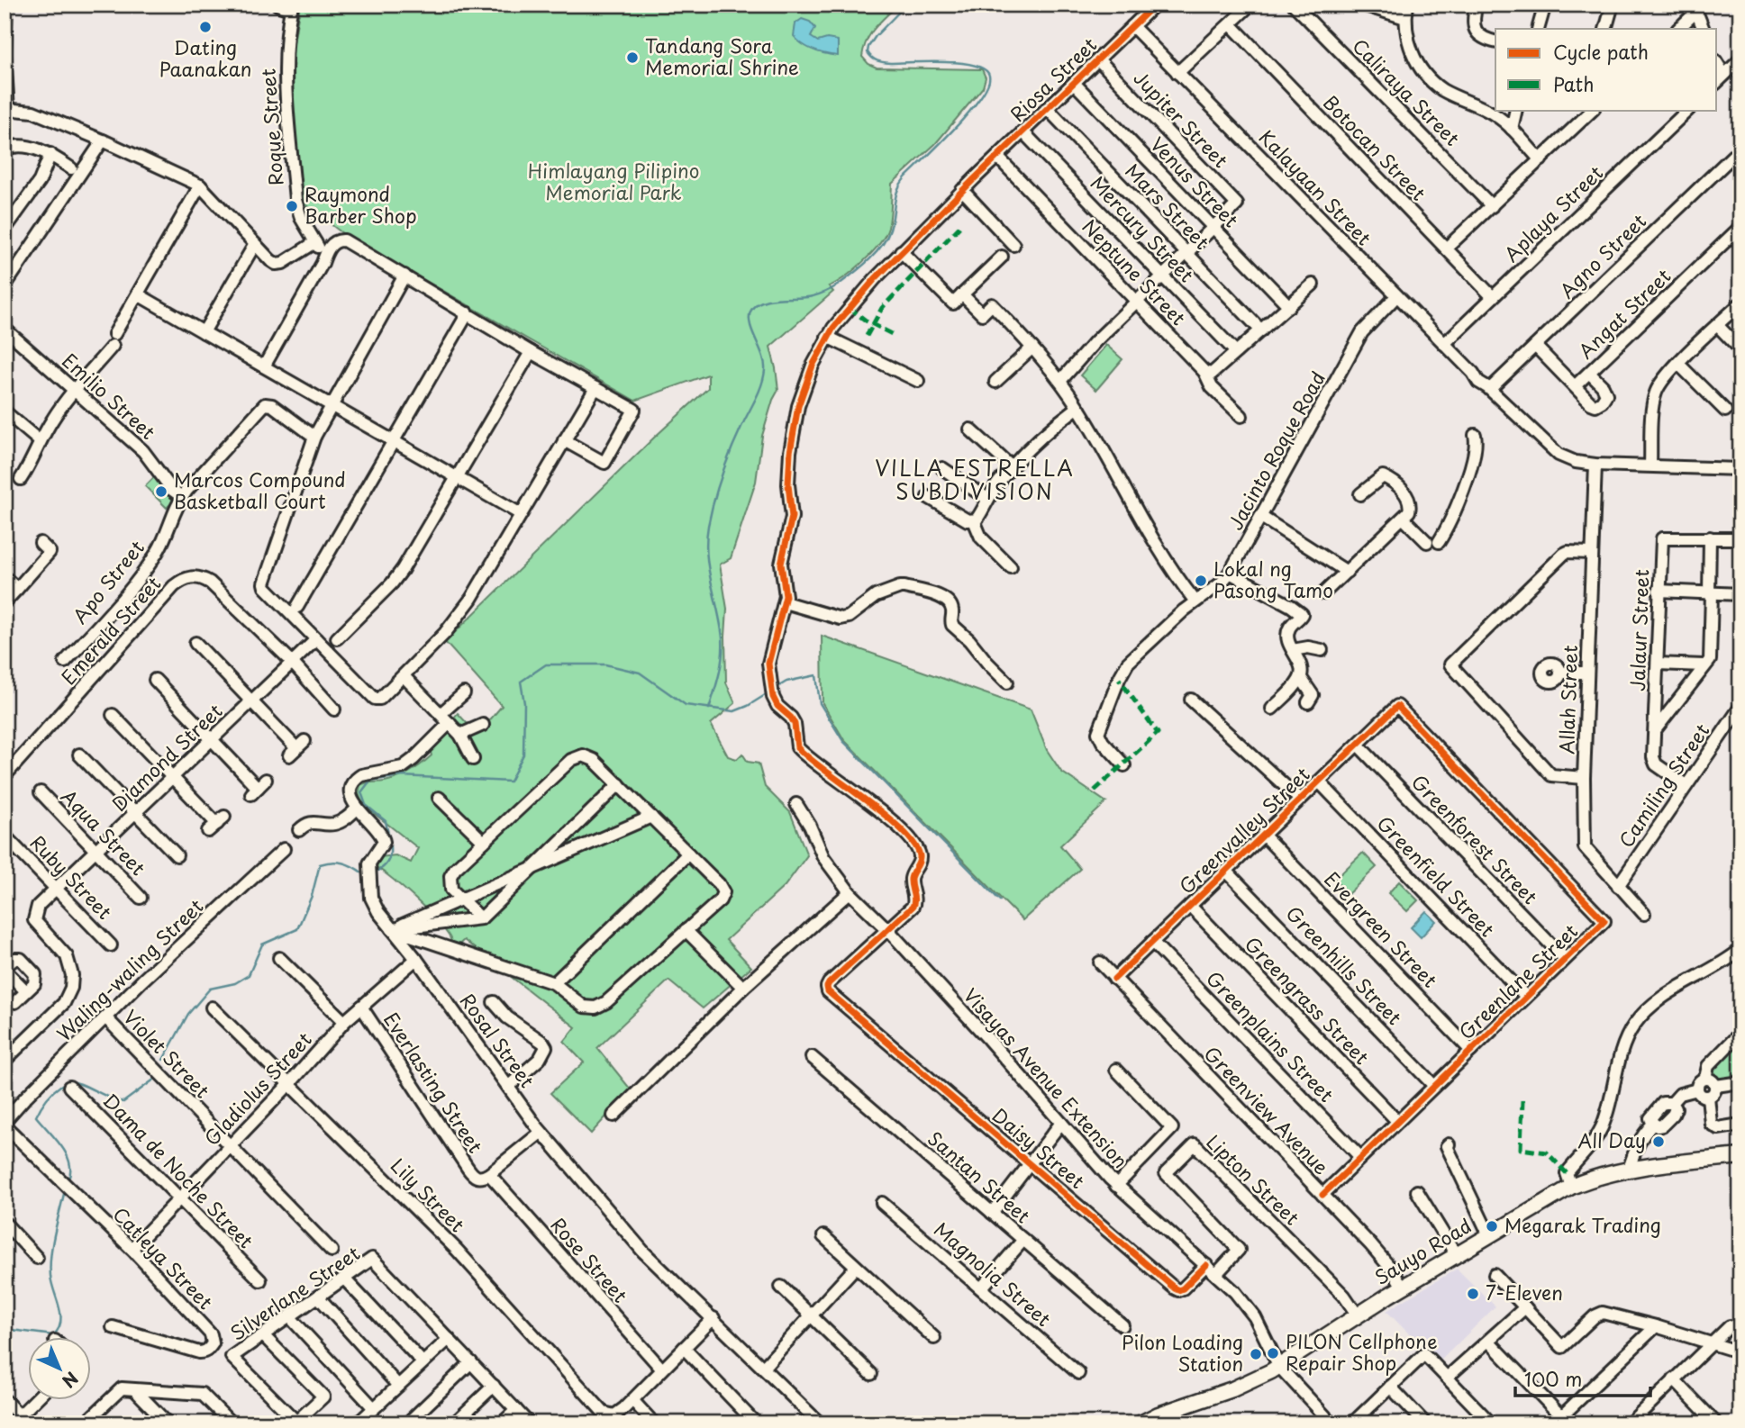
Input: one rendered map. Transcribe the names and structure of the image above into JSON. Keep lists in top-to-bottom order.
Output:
{
  "streets": {
    "main road": ["Sauyo Road"],
    "street": [
      "Riosa Street",
      "Caliraya Street",
      "Jupiter Street",
      "Roque Street",
      "Botocan Street",
      "Venus Street",
      "Kalayaan Street",
      "Mars Street",
      "Aplaya Street",
      "Mercury Street",
      "Agno Street",
      "Neptune Street",
      "Angat Street",
      "Emilio Street",
      "Jacinto Roque Road",
      "Apo Street",
      "Jalaur Street",
      "Emerald Street",
      "Allah Street",
      "Diamond Street",
      "Camiling Street",
      "Greenvalley Street",
      "Aqua Street",
      "Greenforest Street",
      "Greenfield Street",
      "Ruby Street",
      "Evergreen Street",
      "Greenhills Street",
      "Waling-waling Street",
      "Greenlane Street",
      "Greengrass Street",
      "Greenplains Street",
      "Rosal Street",
      "Violet Street",
      "Visayas Avenue Extension",
      "Everlasting Street",
      "Gladiolus Street",
      "Greenview Avenue",
      "Daisy Street",
      "Dama de Noche Street",
      "Santan Street",
      "Lipton Street",
      "Lily Street",
      "Catleya Street",
      "Rose Street",
      "Magnolia Street",
      "Silverlane Street"
    ]
  },
  "crossings": [
    ["Riosa Street", "Jupiter Street"],
    ["Riosa Street", "Venus Street"],
    ["Riosa Street", "Kalayaan Street"],
    ["Riosa Street", "Mars Street"],
    ["Riosa Street", "Mercury Street"],
    ["Riosa Street", "Neptune Street"],
    ["Jupiter Street", "Venus Street"],
    ["Botocan Street", "Aplaya Street"],
    ["Kalayaan Street", "Aplaya Street"],
    ["Kalayaan Street", "Agno Street"],
    ["Kalayaan Street", "Jacinto Roque Road"],
    ["Kalayaan Street", "Allah Street"],
    ["Agno Street", "Angat Street"],
    ["Emilio Street", "Apo Street"],
    ["Jalaur Street", "Camiling Street"],
    ["Emerald Street", "Diamond Street"],
    ["Allah Street", "Camiling Street"],
    ["Diamond Street", "Aqua Street"],
    ["Diamond Street", "Ruby Street"],
    ["Greenvalley Street", "Greenforest Street"],
    ["Greenvalley Street", "Greenfield Street"],
    ["Greenvalley Street", "Evergreen Street"],
    ["Greenvalley Street", "Greenhills Street"],
    ["Greenvalley Street", "Greenlane Street"],
    ["Greenvalley Street", "Greengrass Street"],
    ["Greenvalley Street", "Greenplains Street"],
    ["Greenvalley Street", "Greenview Avenue"],
    ["Greenforest Street", "Greenlane Street"],
    ["Greenfield Street", "Greenlane Street"],
    ["Evergreen Street", "Greenlane Street"],
    ["Greenhills Street", "Greenlane Street"],
    ["Waling-waling Street", "Violet Street"],
    ["Waling-waling Street", "Catleya Street"],
    ["Greenlane Street", "Greengrass Street"],
    ["Greenlane Street", "Greenplains Street"],
    ["Greenlane Street", "Greenview Avenue"],
    ["Rosal Street", "Gladiolus Street"],
    ["Violet Street", "Gladiolus Street"],
    ["Visayas Avenue Extension", "Daisy Street"],
    ["Visayas Avenue Extension", "Lipton Street"],
    ["Visayas Avenue Extension", "Sauyo Road"],
    ["Everlasting Street", "Gladiolus Street"],
    ["Everlasting Street", "Rose Street"],
    ["Gladiolus Street", "Dama de Noche Street"],
    ["Gladiolus Street", "Lily Street"],
    ["Gladiolus Street", "Catleya Street"],
    ["Greenview Avenue", "Sauyo Road"],
    ["Lipton Street", "Sauyo Road"]
  ],
  "districts": ["VILLA ESTRELLA SUBDIVISION"],
  "parks": ["Himlayang Pilipino Memorial Park"],
  "places": [
    "Dating Paanakan",
    "Tandang Sora Memorial Shrine",
    "Raymond Barber Shop",
    "Marcos Compound Basketball Court",
    "Lokal ng Pasong Tamo",
    "All Day",
    "Megarak Trading",
    "7-Eleven",
    "PILON Cellphone Repair Shop",
    "Pilon Loading Station"
  ],
  "legend": ["Cycle path", "Path"],
  "scale_bar": "100 m",
  "north": "bottom right"
}
